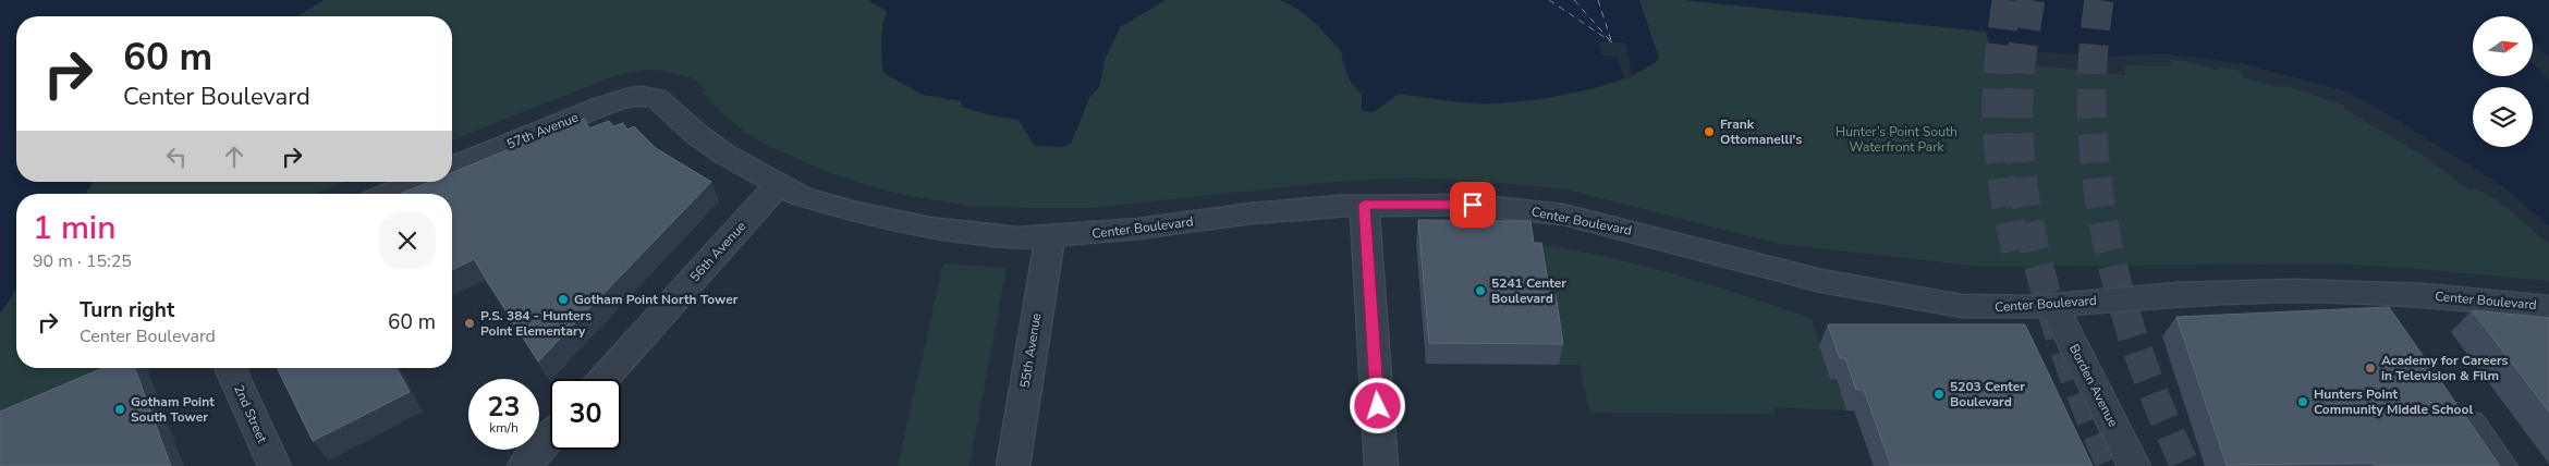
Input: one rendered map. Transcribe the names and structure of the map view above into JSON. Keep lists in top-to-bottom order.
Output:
{
  "streets": {
    "street": [
      "57th Avenue",
      "Center Boulevard",
      "56th Avenue",
      "55th Avenue",
      "Borden Avenue",
      "2nd Street"
    ]
  },
  "crossings": [
    ["57th Avenue", "Center Boulevard"],
    ["Center Boulevard", "56th Avenue"],
    ["Center Boulevard", "55th Avenue"],
    ["Center Boulevard", "Borden Avenue"]
  ],
  "parks": ["Hunter’s Point South Waterfront Park"],
  "places": [
    "Frank Ottomanelli's",
    "5241 Center Boulevard",
    "Gotham Point North Tower",
    "P.S. 384 - Hunters Point Elementary",
    "Academy for Careers in Television & Film",
    "5203 Center Boulevard",
    "Hunters Point Community Middle School",
    "Gotham Point South Tower"
  ],
  "north": "right",
  "page": {
    "turn": ["60 m", "Center Boulevard"],
    "heading": ["1 min", "90 m · 15:25"],
    "list": [
      {
        "name": "Turn right",
        "note": "Center Boulevard",
        "value": "60 m"
      }
    ],
    "speed": "23 km/h",
    "limit": "30"
  }
}
